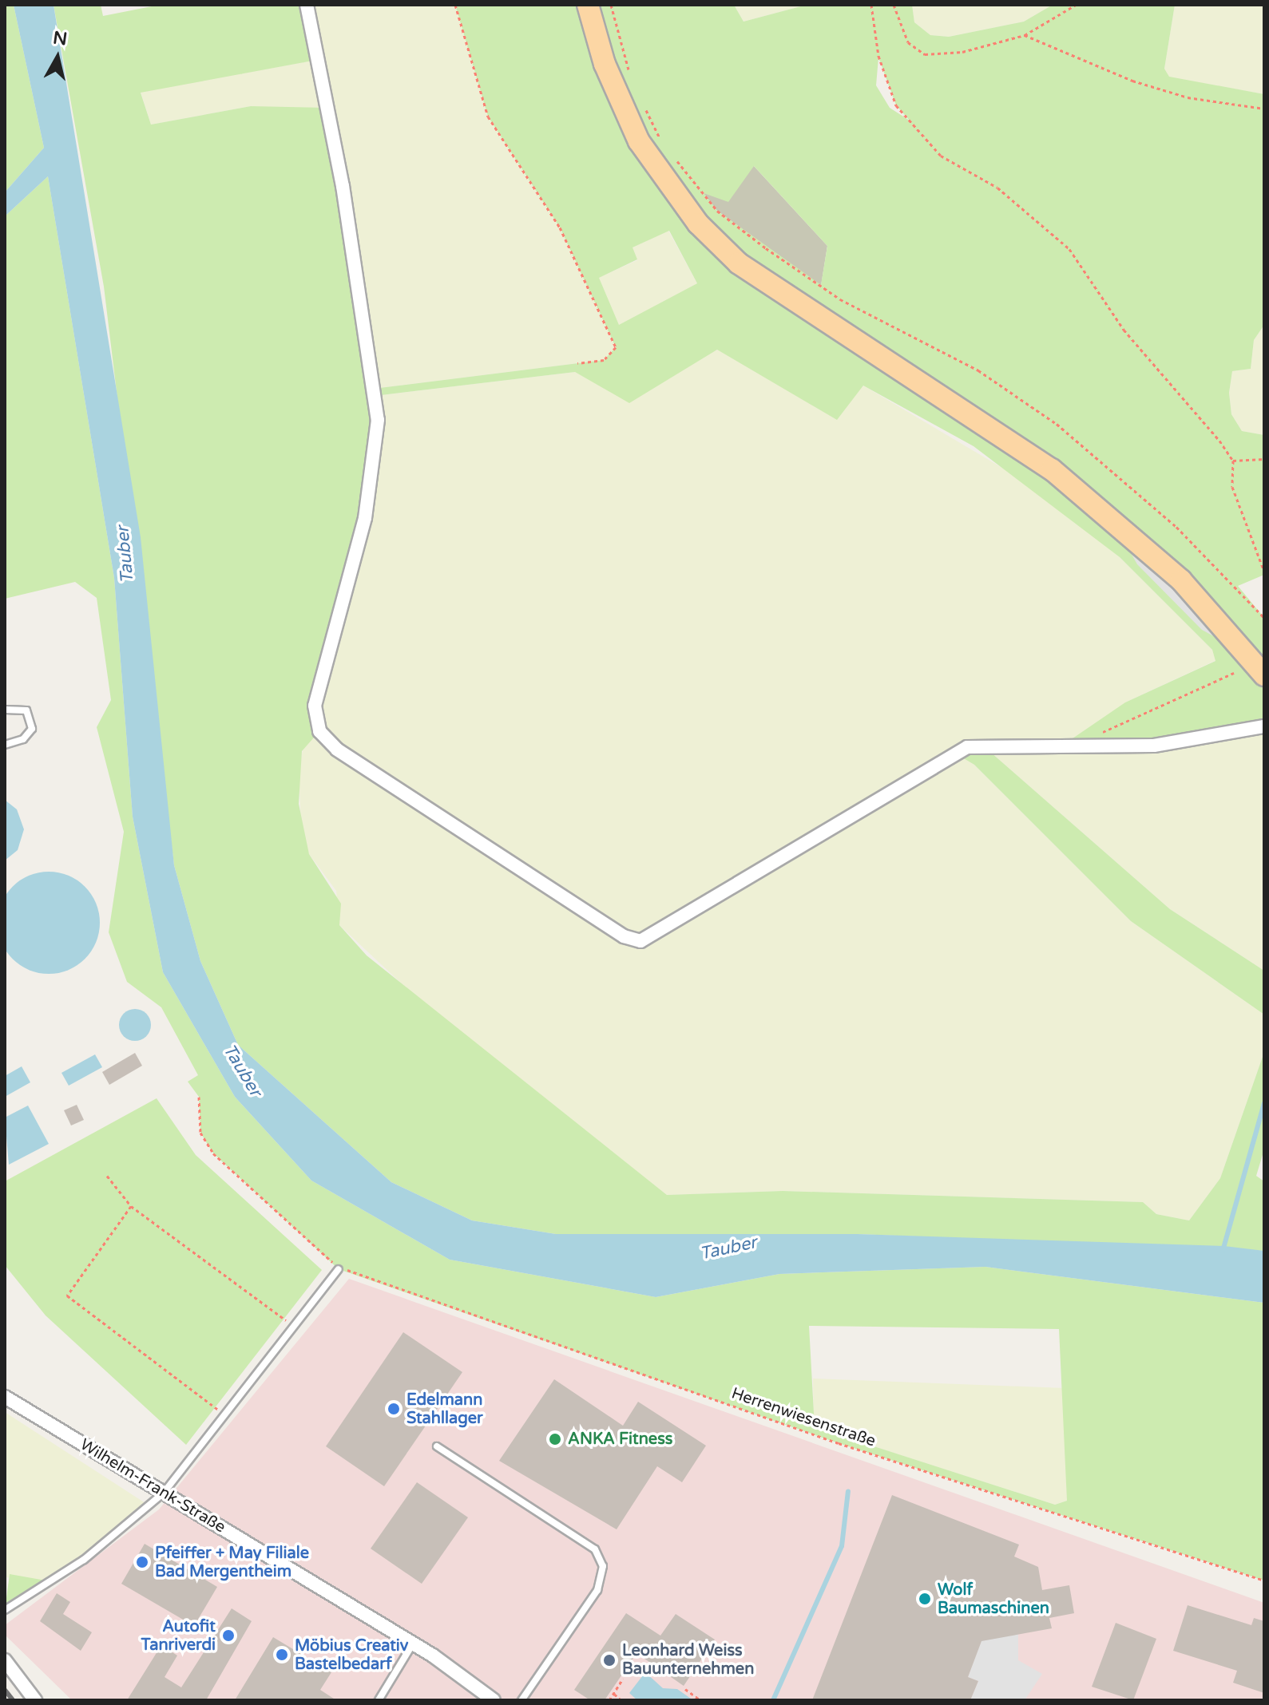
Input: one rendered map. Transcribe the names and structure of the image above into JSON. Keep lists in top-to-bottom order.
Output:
{
  "streets": {
    "street": ["Wilhelm-Frank-Straße"],
    "path": ["Herrenwiesenstraße"]
  },
  "water": ["Tauber"],
  "places": [
    "Edelmann Stahllager",
    "ANKA Fitness",
    "Pfeiffer + May Filiale Bad Mergentheim",
    "Wolf Baumaschinen",
    "Autofit Tanriverdi",
    "Möbius Creativ Bastelbedarf",
    "Leonhard Weiss Bauunternehmen"
  ],
  "north": "top"
}
